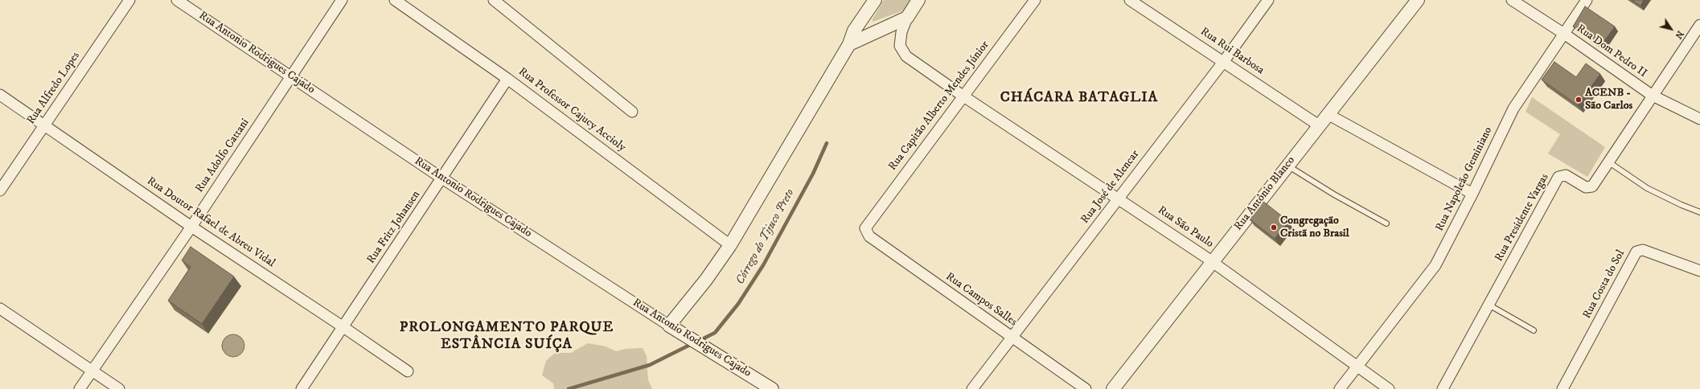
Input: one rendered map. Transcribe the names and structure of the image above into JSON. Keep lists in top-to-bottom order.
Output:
{
  "streets": {
    "street": [
      "Rua Rui Barbosa",
      "Rua Dom Pedro II",
      "Rua Antonio Rodrigues Cajado",
      "Rua Alfredo Lopes",
      "Rua Capitão Alberto Mendes Júnior",
      "Rua Professor Cajucy Accioly",
      "Rua Adolfo Cattani",
      "Rua Napoleão Geminiano",
      "Rua José de Alencar",
      "Rua Antônio Blanco",
      "Rua Presidente Vargas",
      "Rua Doutor Rafael de Abreu Vidal",
      "Rua Fritz Johansen",
      "Rua São Paulo",
      "Rua Costa do Sol",
      "Rua Campos Salles"
    ]
  },
  "crossings": [
    ["Rua Rui Barbosa", "Rua José de Alencar"],
    ["Rua Rui Barbosa", "Rua Antônio Blanco"],
    ["Rua Dom Pedro II", "Rua Napoleão Geminiano"],
    ["Rua Dom Pedro II", "Rua Presidente Vargas"],
    ["Rua Antonio Rodrigues Cajado", "Rua Adolfo Cattani"],
    ["Rua Antonio Rodrigues Cajado", "Rua Fritz Johansen"],
    ["Rua Alfredo Lopes", "Rua Doutor Rafael de Abreu Vidal"],
    ["Rua Capitão Alberto Mendes Júnior", "Rua São Paulo"],
    ["Rua Capitão Alberto Mendes Júnior", "Rua Campos Salles"],
    ["Rua Professor Cajucy Accioly", "Rua Fritz Johansen"],
    ["Rua Adolfo Cattani", "Rua Doutor Rafael de Abreu Vidal"],
    ["Rua Napoleão Geminiano", "Rua São Paulo"],
    ["Rua José de Alencar", "Rua São Paulo"],
    ["Rua José de Alencar", "Rua Campos Salles"],
    ["Rua Antônio Blanco", "Rua São Paulo"],
    ["Rua Doutor Rafael de Abreu Vidal", "Rua Fritz Johansen"]
  ],
  "districts": ["CHÁCARA BATAGLIA", "PROLONGAMENTO PARQUE ESTÂNCIA SUÍÇA"],
  "water": ["Córrego do Tijuco Preto"],
  "places": ["ACENB - São Carlos", "Congregação Cristã no Brasil"],
  "north": "bottom right"
}
